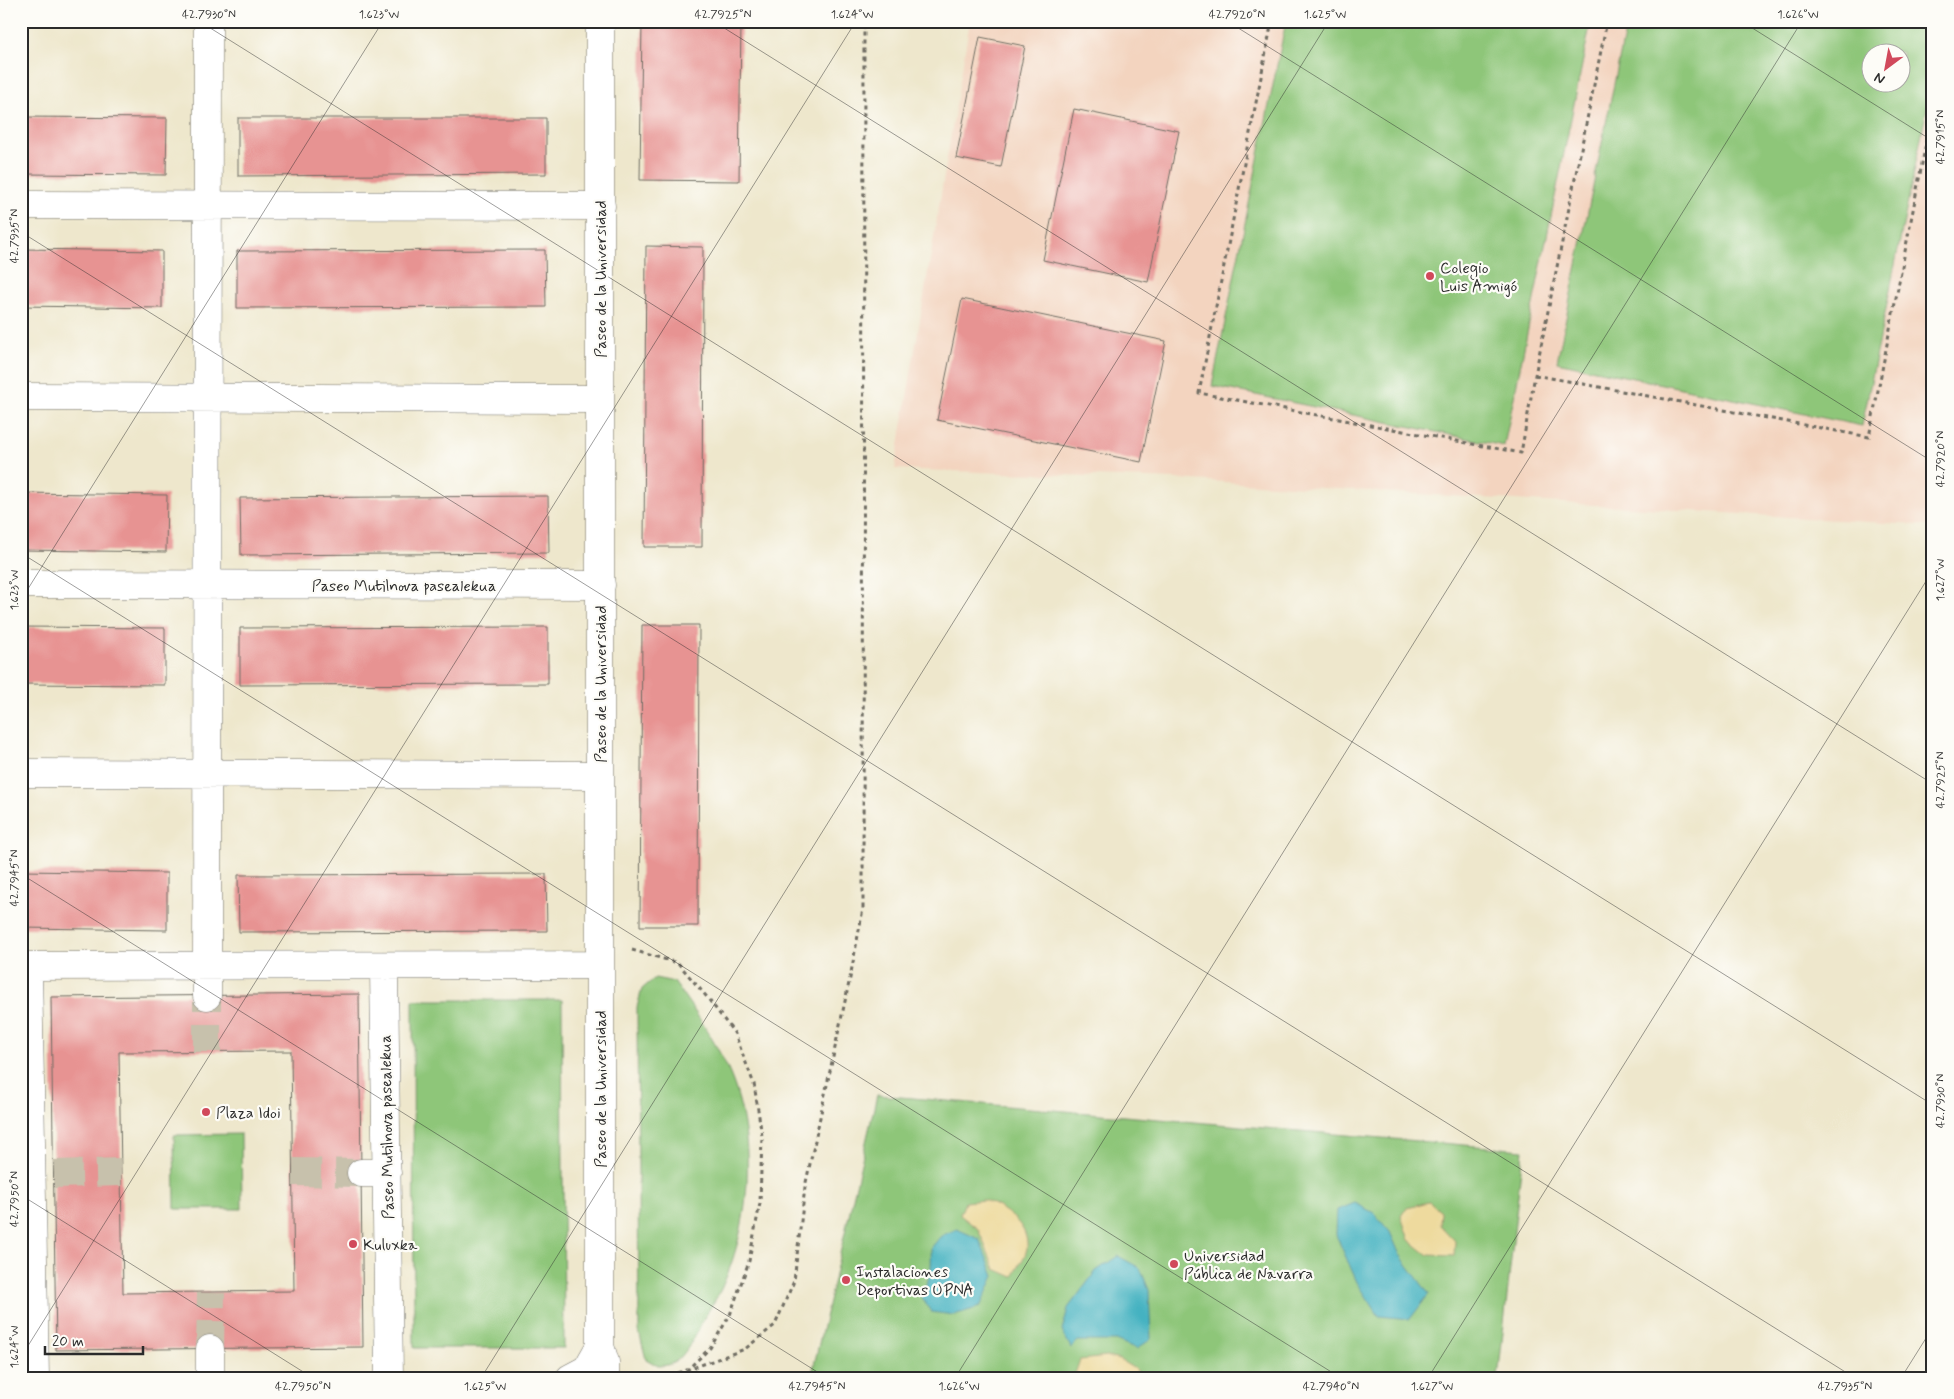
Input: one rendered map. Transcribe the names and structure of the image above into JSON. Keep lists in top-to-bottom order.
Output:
{
  "streets": {
    "street": ["Paseo de la Universidad", "Paseo Mutilnova pasealekua"]
  },
  "crossings": [
    ["Paseo de la Universidad", "Paseo Mutilnova pasealekua"]
  ],
  "places": [
    "Colegio Luis Amigó",
    "Plaza Idoi",
    "Kuluxka",
    "Universidad Pública de Navarra",
    "Instalaciones Deportivas UPNA"
  ],
  "scale_bar": "20 m",
  "north": "bottom left",
  "coordinates": [
    "42.7930°N",
    "1.623°W",
    "42.7925°N",
    "1.624°W",
    "42.7920°N",
    "1.625°W",
    "1.626°W",
    "42.7915°N",
    "42.7935°N",
    "1.627°W",
    "42.7945°N",
    "42.7950°N",
    "42.7940°N"
  ]
}
